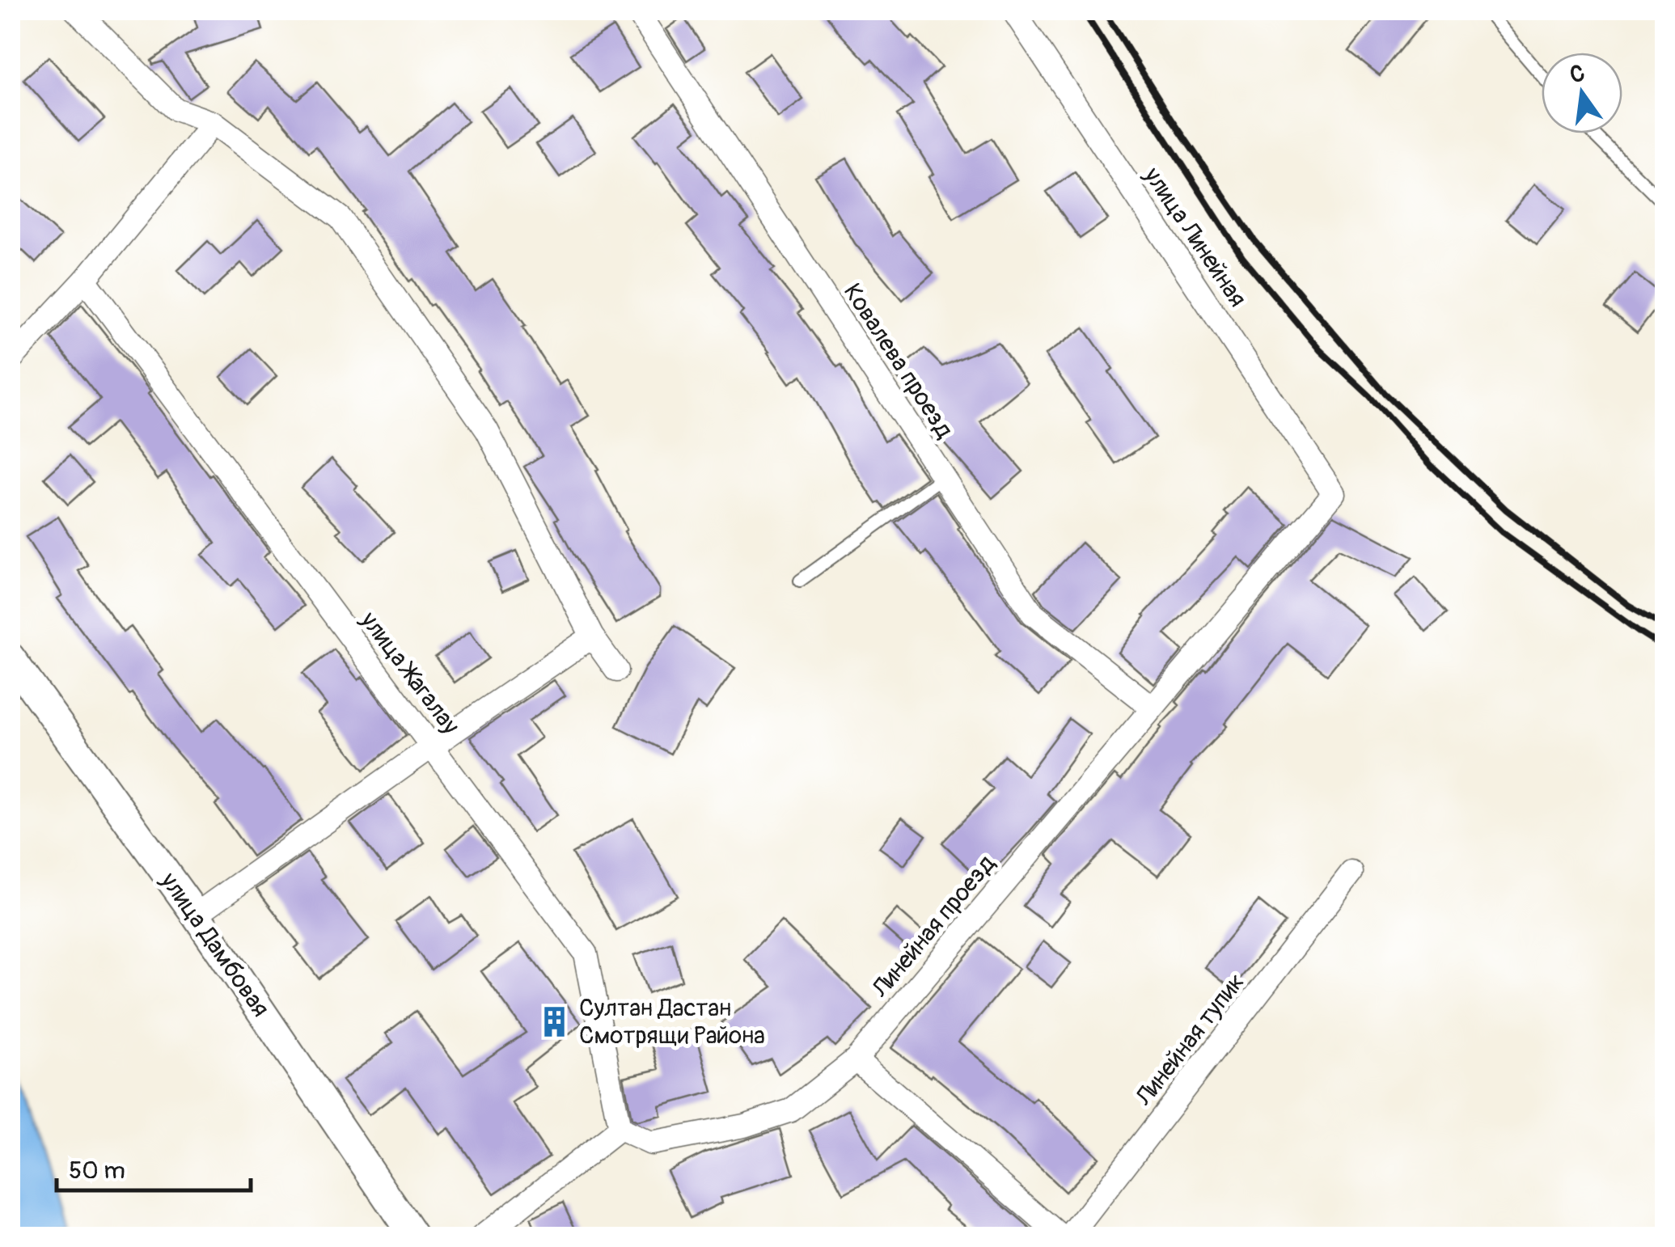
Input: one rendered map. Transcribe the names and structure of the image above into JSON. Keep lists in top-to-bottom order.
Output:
{
  "streets": {
    "street": [
      "улица Линейная",
      "Ковалева проезд",
      "улица Жагалау",
      "Линейная проезд",
      "улица Дамбовая",
      "Линейная тупик"
    ]
  },
  "crossings": [
    ["улица Линейная", "Линейная проезд"],
    ["Ковалева проезд", "Линейная проезд"],
    ["улица Жагалау", "Линейная проезд"]
  ],
  "places": {
    "building": ["Султан Дастан Смотрящи Района"]
  },
  "scale_bar": "50 m",
  "north": "top"
}
